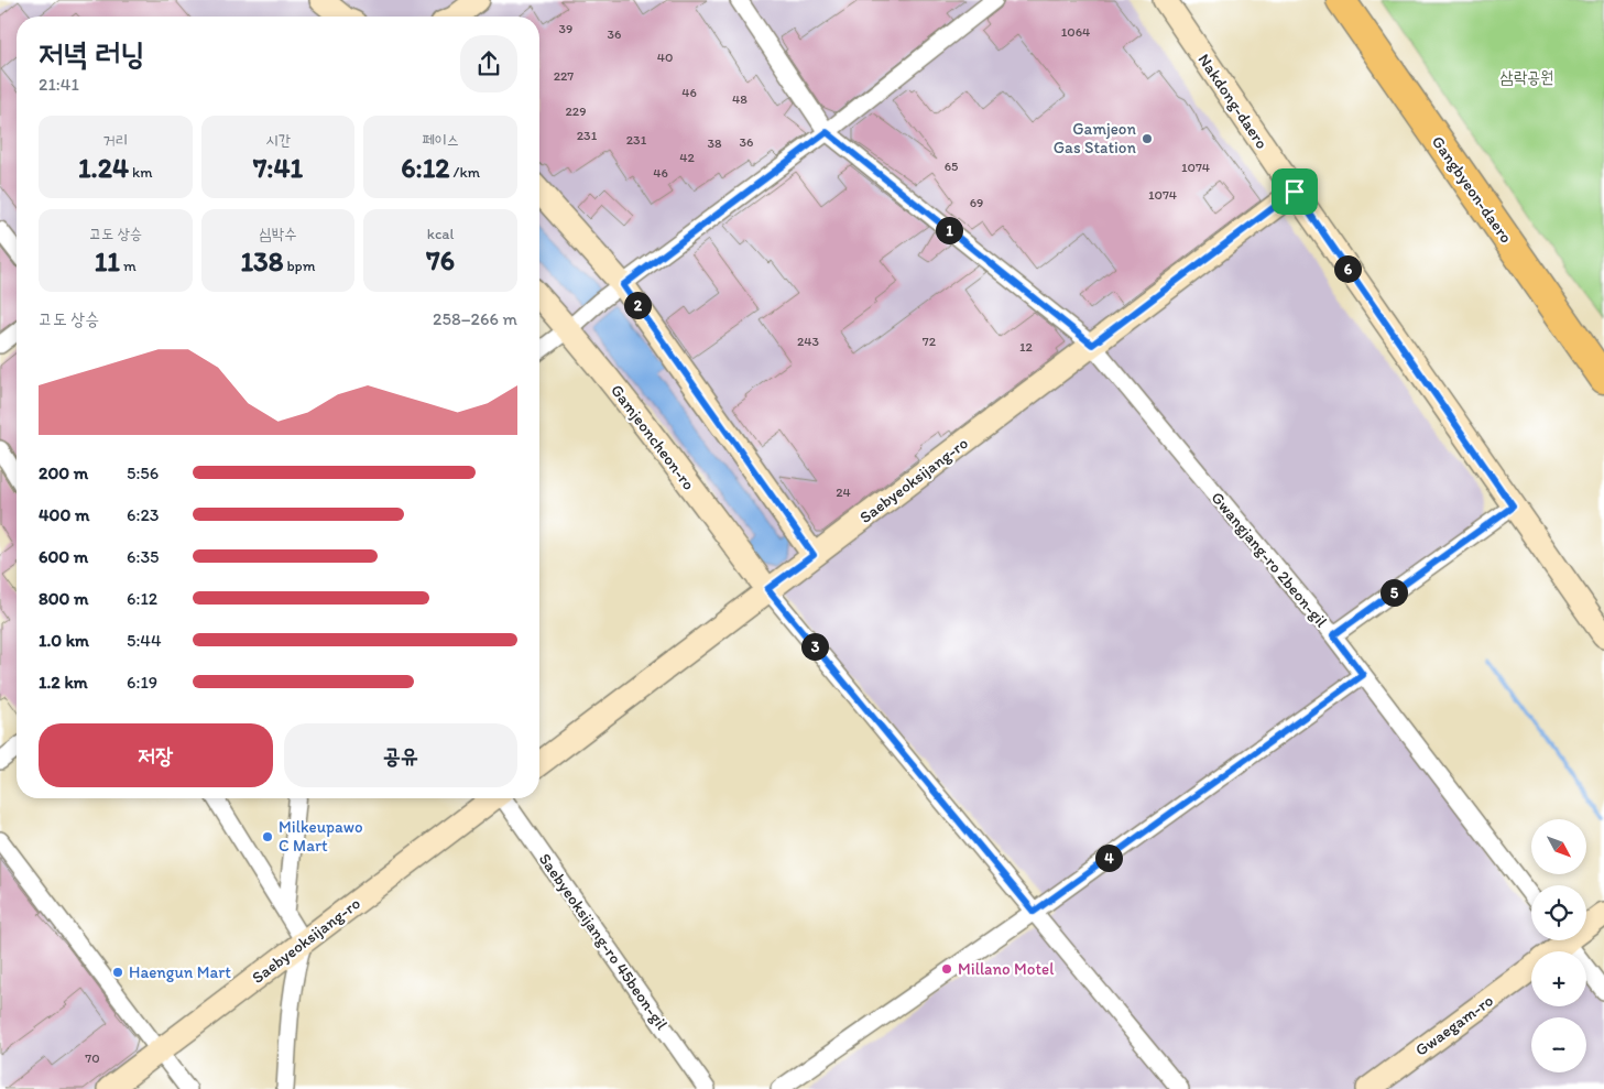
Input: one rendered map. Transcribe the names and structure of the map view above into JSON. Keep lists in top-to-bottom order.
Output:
{
  "streets": {
    "highway": ["Gangbyeon-daero"],
    "street": [
      "Nakdong-daero",
      "Gamjeoncheon-ro",
      "Saebyeoksijang-ro",
      "Gwangjang-ro 2beon-gil",
      "Saebyeoksijang-ro 45beon-gil",
      "Gwaegam-ro"
    ]
  },
  "crossings": [
    ["Nakdong-daero", "Saebyeoksijang-ro"],
    ["Gamjeoncheon-ro", "Saebyeoksijang-ro"],
    ["Saebyeoksijang-ro", "Gwangjang-ro 2beon-gil"]
  ],
  "parks": ["삼락공원"],
  "places": [
    "Gamjeon Gas Station",
    "Milkeupawo C Mart",
    "Millano Motel",
    "Haengun Mart"
  ],
  "house_numbers": [
    "39",
    "1064",
    "36",
    "40",
    "227",
    "46",
    "48",
    "229",
    "231",
    "231",
    "36",
    "38",
    "42",
    "65",
    "1074",
    "46",
    "1074",
    "69",
    "243",
    "72",
    "12",
    "24",
    "70"
  ],
  "north": "bottom right",
  "page": {
    "heading": ["저녁 러닝", "21:41"],
    "stats": [
      ["거리", "1.24 km"],
      ["시간", "7:41"],
      ["페이스", "6:12 /km"],
      ["고도 상승", "11 m"],
      ["심박수", "138 bpm"],
      ["kcal", "76"]
    ],
    "pins": [
      "1",
      "6",
      "2",
      "5",
      "3",
      "4"
    ],
    "chart": ["고도 상승", "258–266 m"],
    "list": [
      {
        "name": "200 m",
        "note": "5:56"
      },
      {
        "name": "400 m",
        "note": "6:23"
      },
      {
        "name": "600 m",
        "note": "6:35"
      },
      {
        "name": "800 m",
        "note": "6:12"
      },
      {
        "name": "1.0 km",
        "note": "5:44"
      },
      {
        "name": "1.2 km",
        "note": "6:19"
      }
    ],
    "buttons": ["저장", "공유"],
    "map_buttons": ["+", "−"]
  }
}
